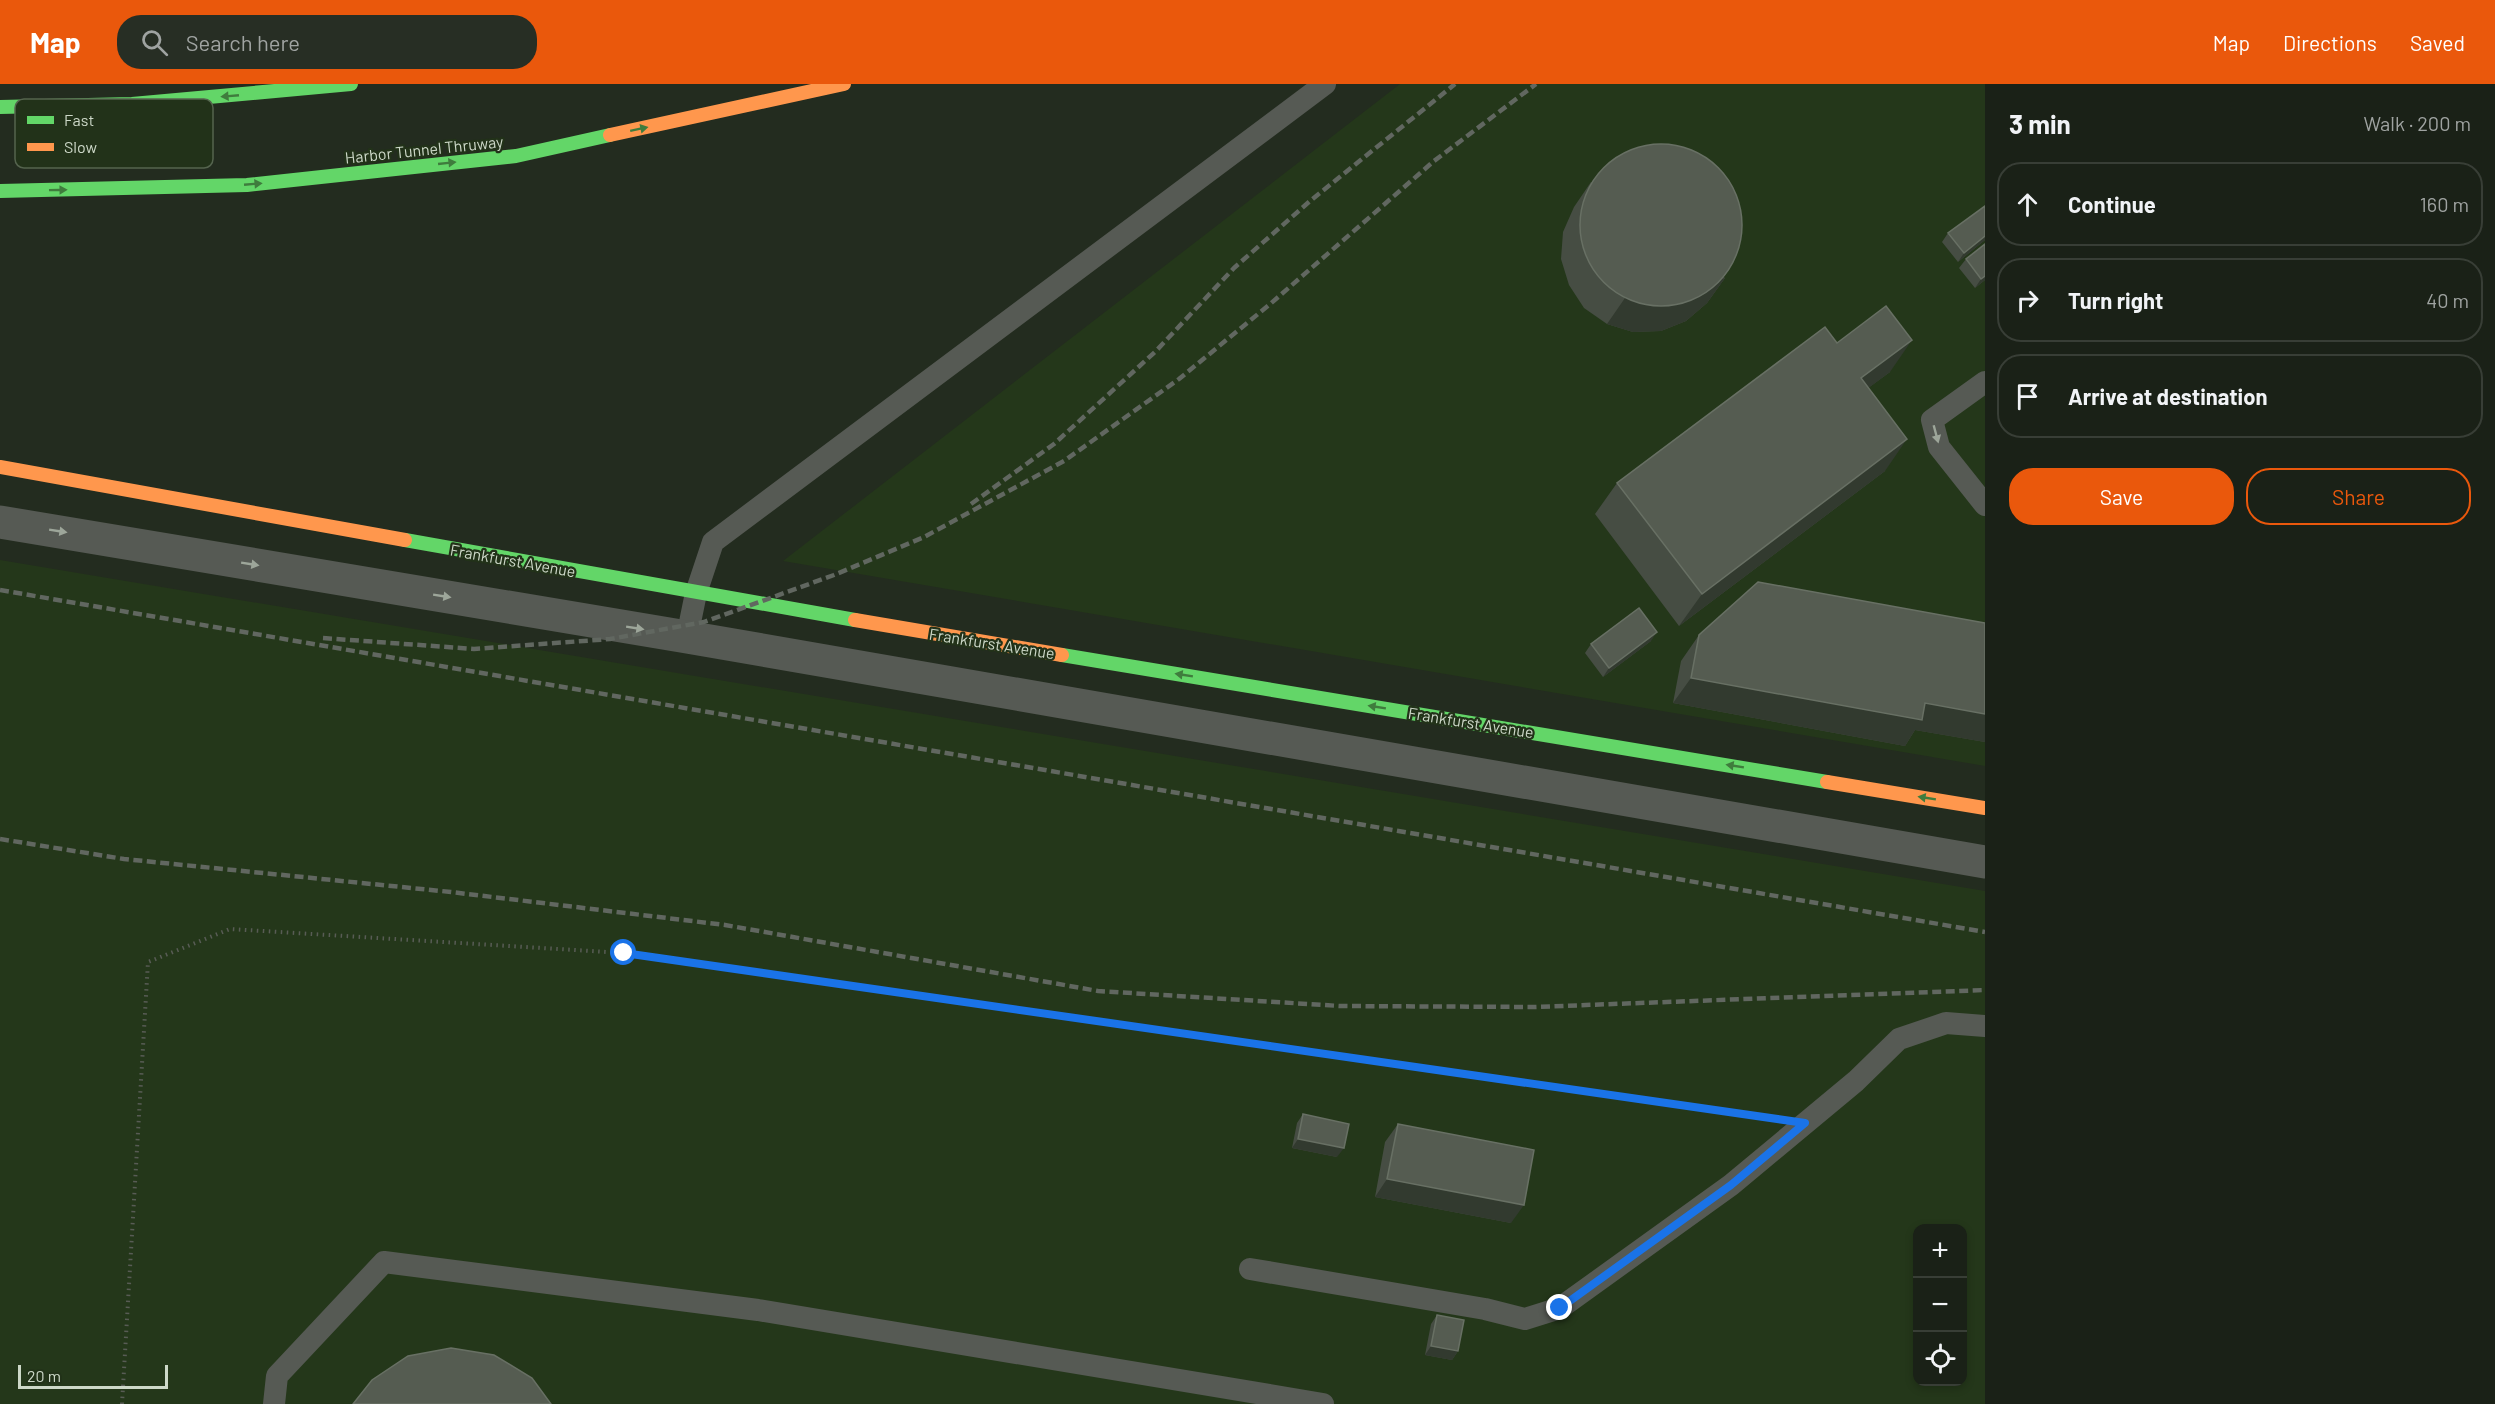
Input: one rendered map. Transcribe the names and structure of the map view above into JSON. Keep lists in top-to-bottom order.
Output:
{
  "streets": {
    "main road": ["Harbor Tunnel Thruway", "Frankfurst Avenue"]
  },
  "one_way": ["Harbor Tunnel Thruway", "Frankfurst Avenue"],
  "legend": ["Fast", "Slow"],
  "scale_bar": "20 m",
  "page": {
    "header": "Map",
    "search": "Search here",
    "nav": ["Map", "Directions", "Saved"],
    "heading": ["3 min", "Walk · 200 m"],
    "list": [
      ["Continue", "160 m"],
      ["Turn right", "40 m"],
      "Arrive at destination"
    ],
    "buttons": ["Save", "Share"],
    "map_buttons": ["+", "−"],
    "scale": "20 m"
  }
}
